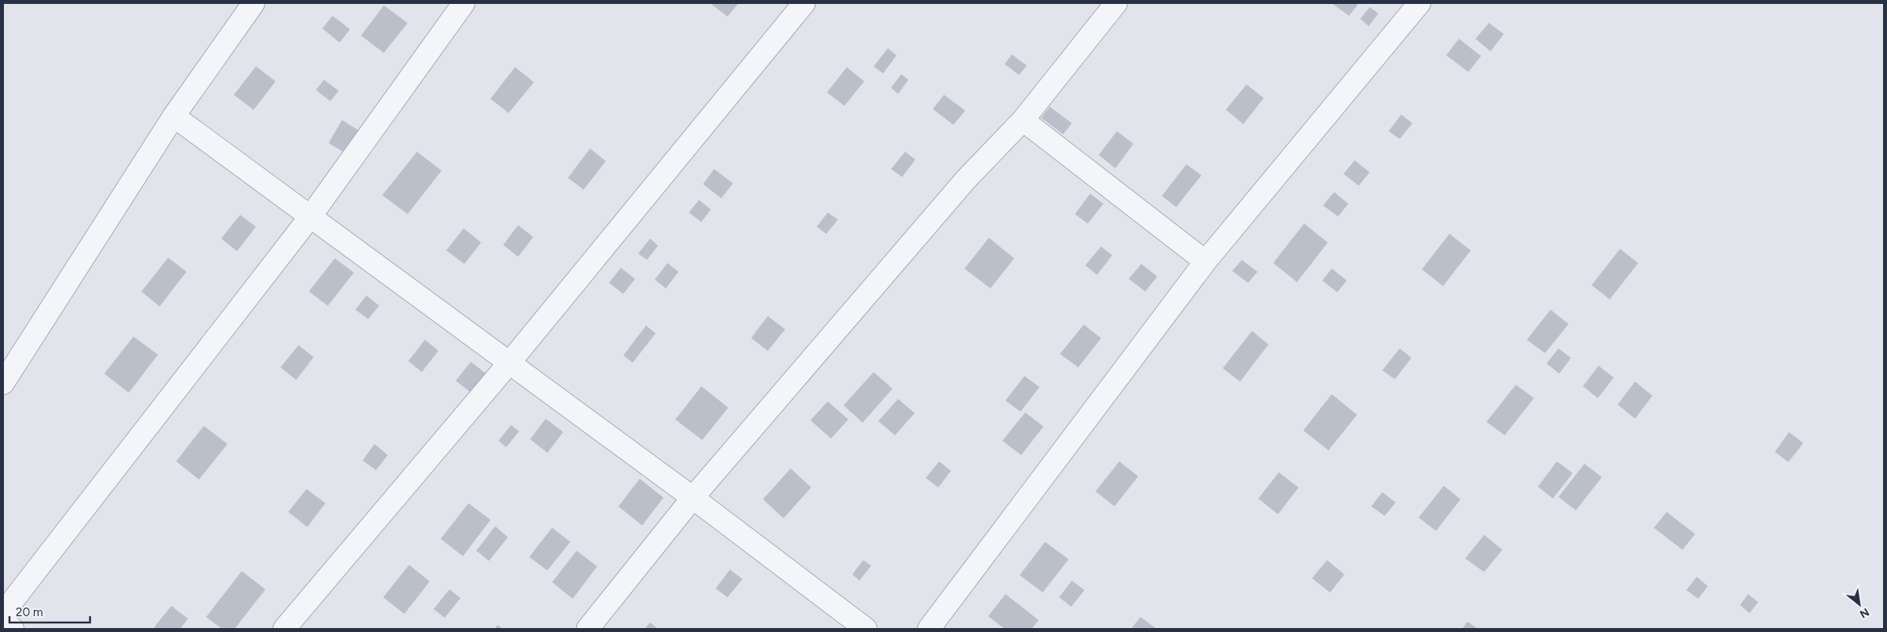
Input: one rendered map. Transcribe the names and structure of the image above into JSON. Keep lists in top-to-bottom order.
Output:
{
  "scale_bar": "20 m",
  "north": "bottom right"
}
